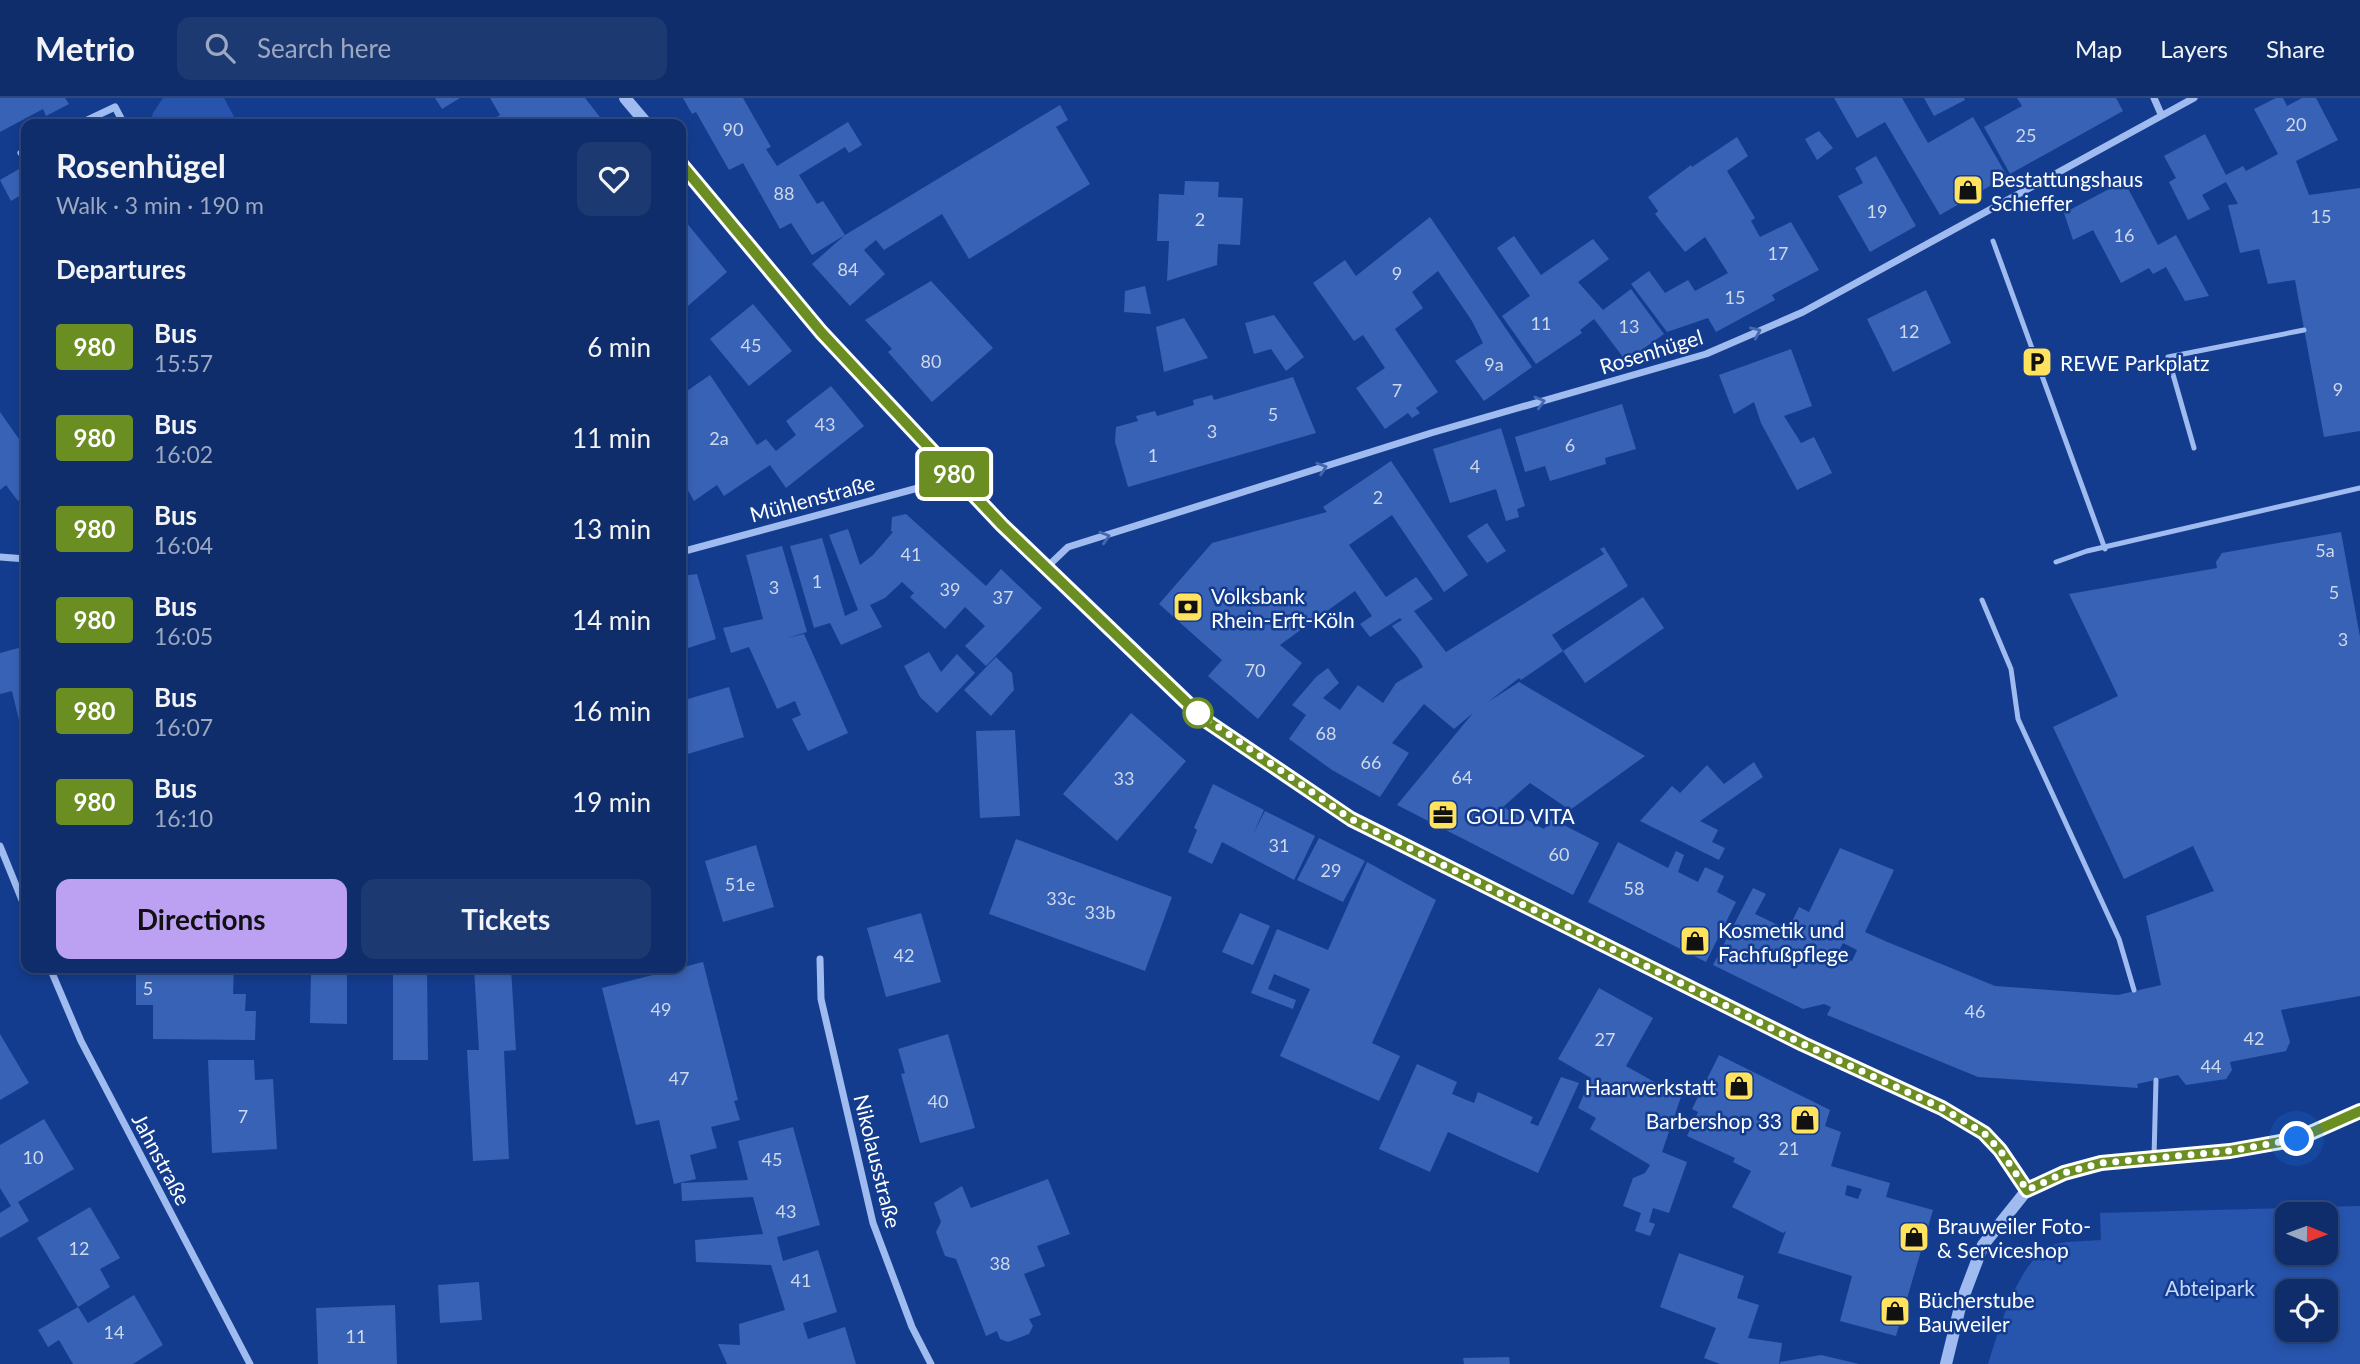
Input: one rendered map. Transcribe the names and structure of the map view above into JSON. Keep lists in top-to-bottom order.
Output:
{
  "streets": {
    "street": [
      "Rosenhügel",
      "Mühlenstraße",
      "Jahnstraße",
      "Nikolausstraße"
    ]
  },
  "one_way": ["Rosenhügel"],
  "parks": ["Abteipark"],
  "places": {
    "shop": [
      "Bestattungshaus Schieffer",
      "Kosmetik und Fachfußpflege",
      "Haarwerkstatt",
      "Barbershop 33",
      "Brauweiler Foto- & Serviceshop",
      "Bücherstube Bauweiler"
    ],
    "parking": ["REWE Parkplatz"],
    "bank": ["Volksbank Rhein-Erft-Köln"],
    "office": ["GOLD VITA"]
  },
  "lines": ["bus line 980"],
  "house_numbers": [
    "20",
    "90",
    "25",
    "88",
    "19",
    "15",
    "2",
    "16",
    "17",
    "84",
    "9",
    "15",
    "11",
    "13",
    "12",
    "45",
    "80",
    "9a",
    "9",
    "7",
    "5",
    "43",
    "3",
    "2a",
    "6",
    "1",
    "4",
    "2",
    "5a",
    "41",
    "1",
    "3",
    "39",
    "5",
    "37",
    "3",
    "70",
    "68",
    "66",
    "64",
    "33",
    "31",
    "60",
    "29",
    "51e",
    "58",
    "33c",
    "33b",
    "42",
    "5",
    "49",
    "46",
    "42",
    "27",
    "44",
    "47",
    "40",
    "7",
    "21",
    "10",
    "45",
    "43",
    "12",
    "38",
    "41",
    "14",
    "11"
  ],
  "north": "right",
  "page": {
    "header": "Metrio",
    "search": "Search here",
    "nav": ["Map", "Layers", "Share"],
    "on_map": "980",
    "heading": [
      ["Rosenhügel", "Walk · 3 min · 190 m"],
      "Departures"
    ],
    "list": [
      {
        "mark": "980",
        "name": "Bus",
        "note": "15:57",
        "value": "6 min"
      },
      {
        "mark": "980",
        "name": "Bus",
        "note": "16:02",
        "value": "11 min"
      },
      {
        "mark": "980",
        "name": "Bus",
        "note": "16:04",
        "value": "13 min"
      },
      {
        "mark": "980",
        "name": "Bus",
        "note": "16:05",
        "value": "14 min"
      },
      {
        "mark": "980",
        "name": "Bus",
        "note": "16:07",
        "value": "16 min"
      },
      {
        "mark": "980",
        "name": "Bus",
        "note": "16:10",
        "value": "19 min"
      }
    ],
    "buttons": ["Directions", "Tickets"]
  }
}
